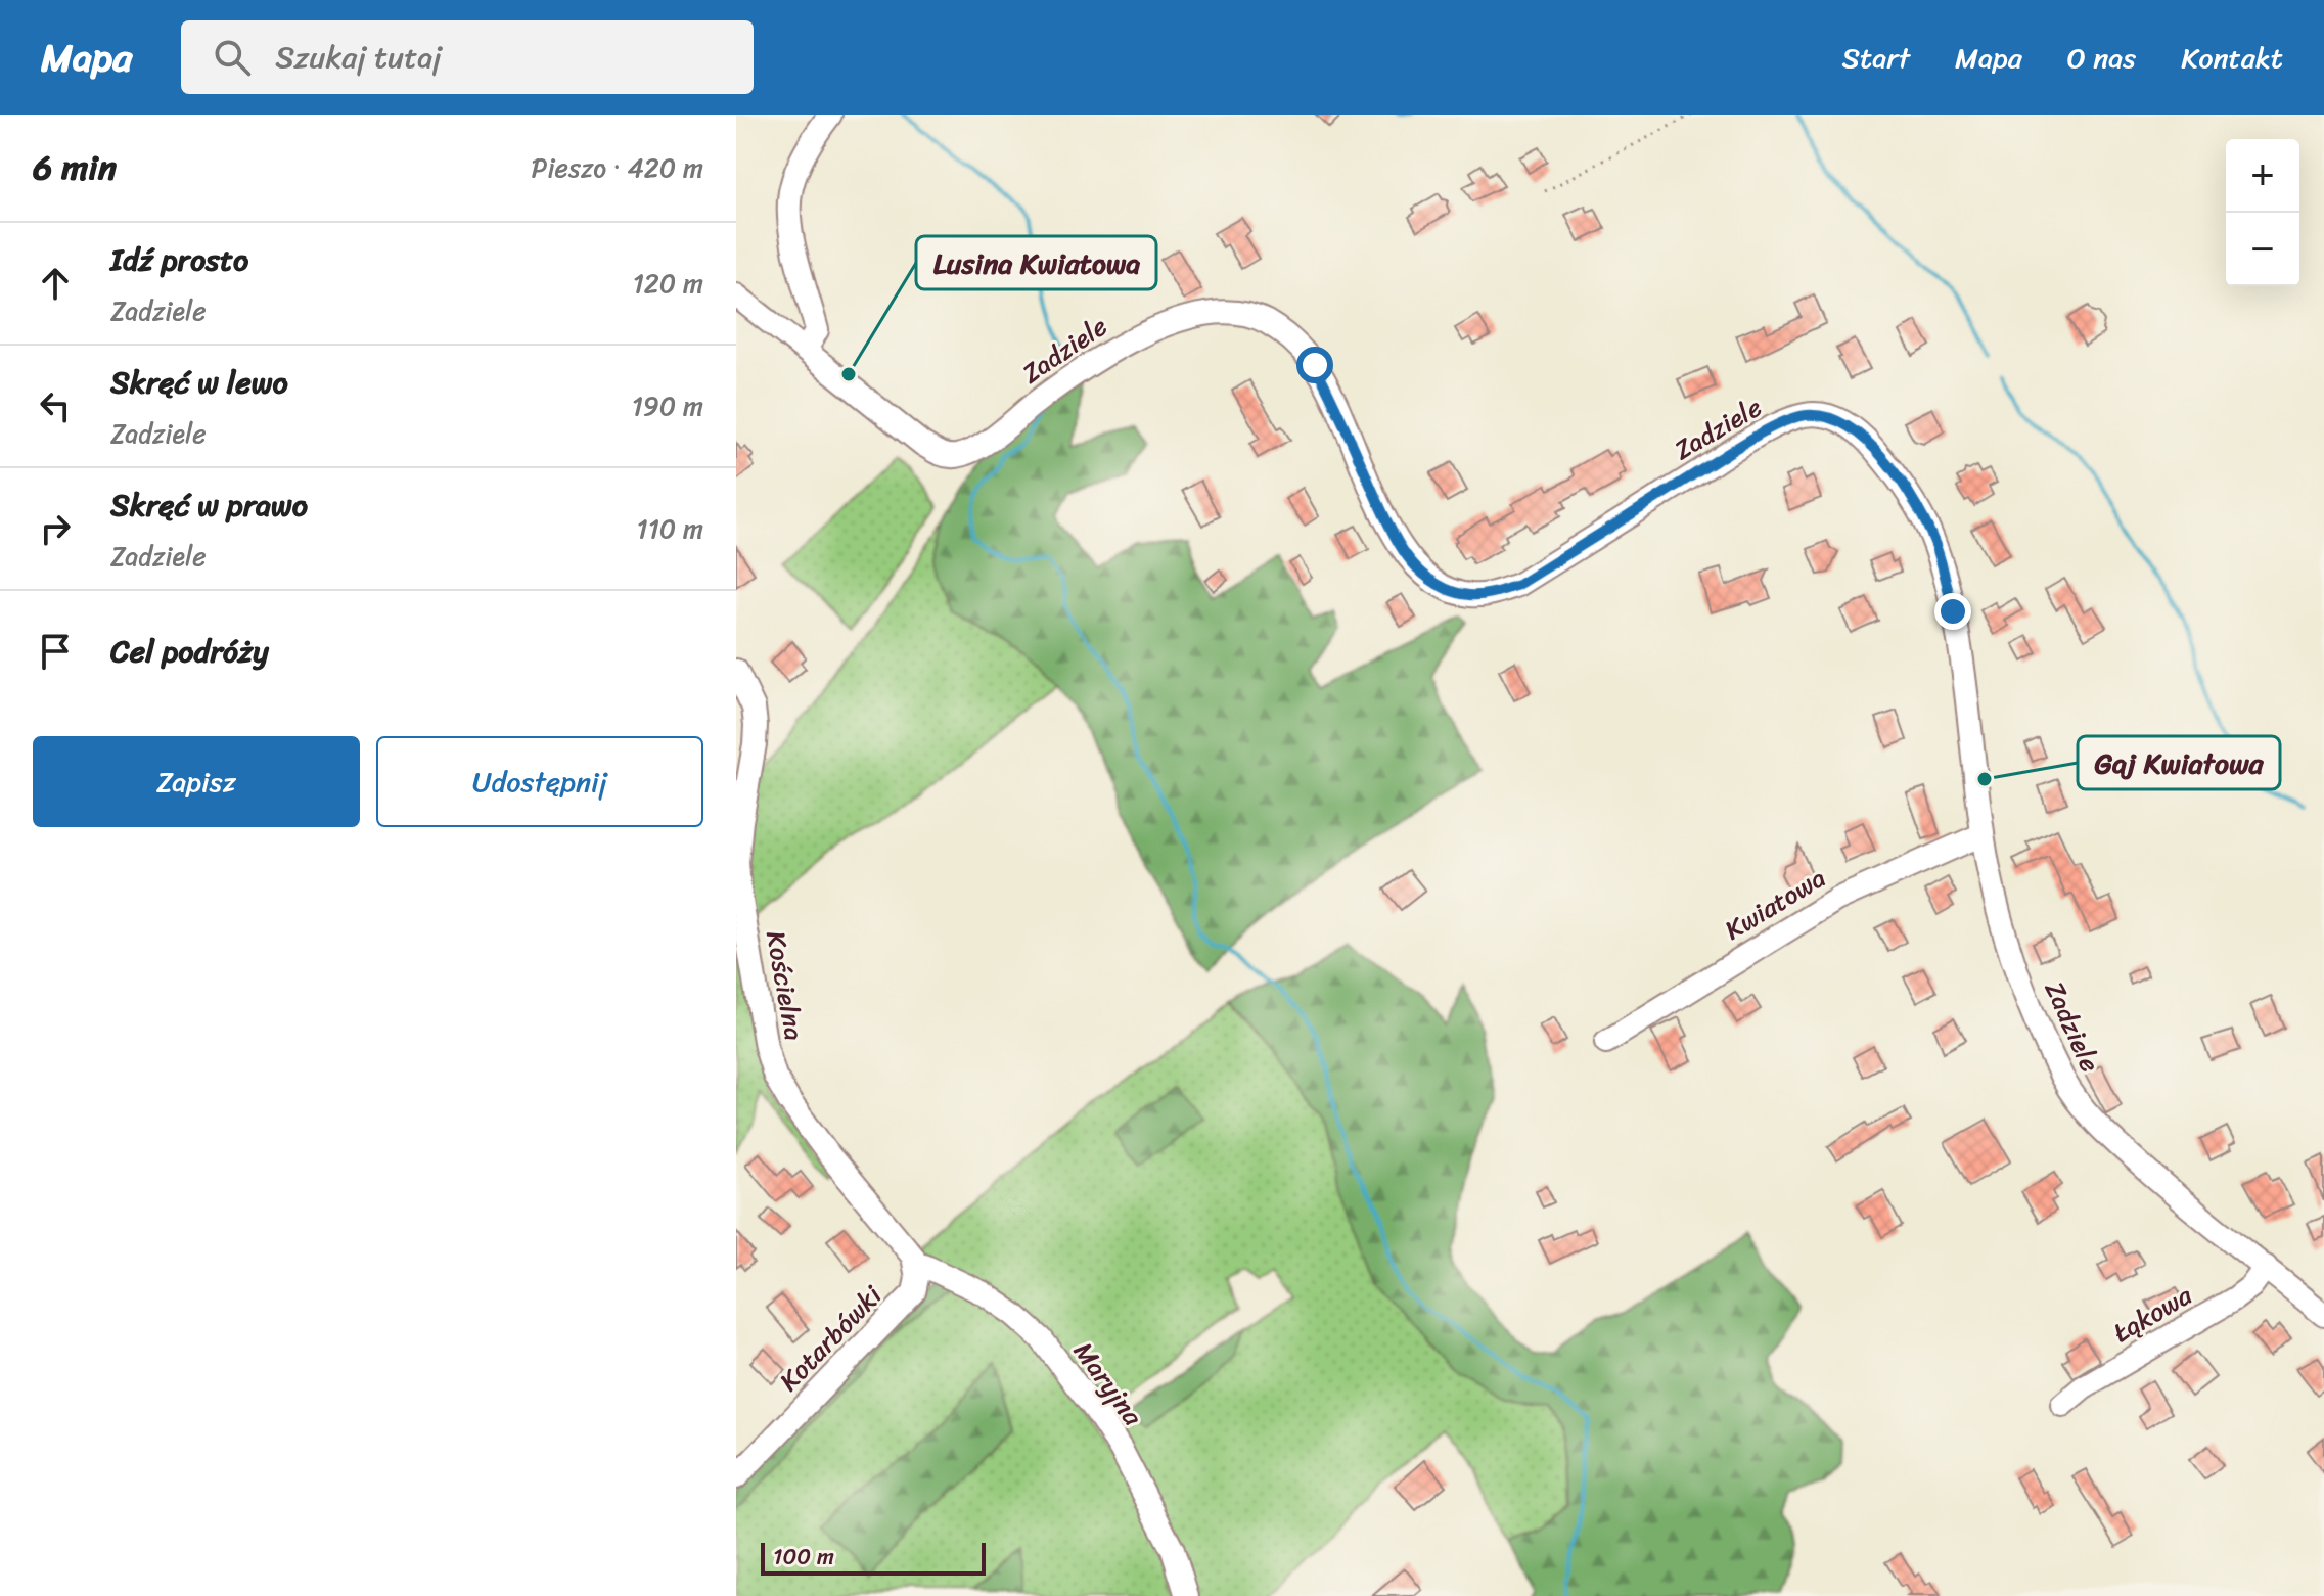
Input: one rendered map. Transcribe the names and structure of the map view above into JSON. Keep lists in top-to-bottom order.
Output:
{
  "streets": {
    "street": [
      "Zadziele",
      "Kwiatowa",
      "Kościelna",
      "Łąkowa",
      "Kotarbówki",
      "Maryjna"
    ]
  },
  "crossings": [
    ["Zadziele", "Kwiatowa"],
    ["Zadziele", "Łąkowa"],
    ["Kościelna", "Kotarbówki"],
    ["Kościelna", "Maryjna"],
    ["Kotarbówki", "Maryjna"]
  ],
  "places": ["Lusina Kwiatowa", "Gaj Kwiatowa"],
  "scale_bar": "100 m",
  "page": {
    "header": "Mapa",
    "search": "Szukaj tutaj",
    "nav": [
      "Start",
      "Mapa",
      "O nas",
      "Kontakt"
    ],
    "heading": ["6 min", "Pieszo · 420 m"],
    "map_buttons": ["+", "−"],
    "list": [
      ["Idź prosto", "Zadziele", "120 m"],
      ["Skręć w lewo", "Zadziele", "190 m"],
      ["Skręć w prawo", "Zadziele", "110 m"],
      "Cel podróży"
    ],
    "buttons": ["Zapisz", "Udostępnij"],
    "scale": "100 m"
  }
}
